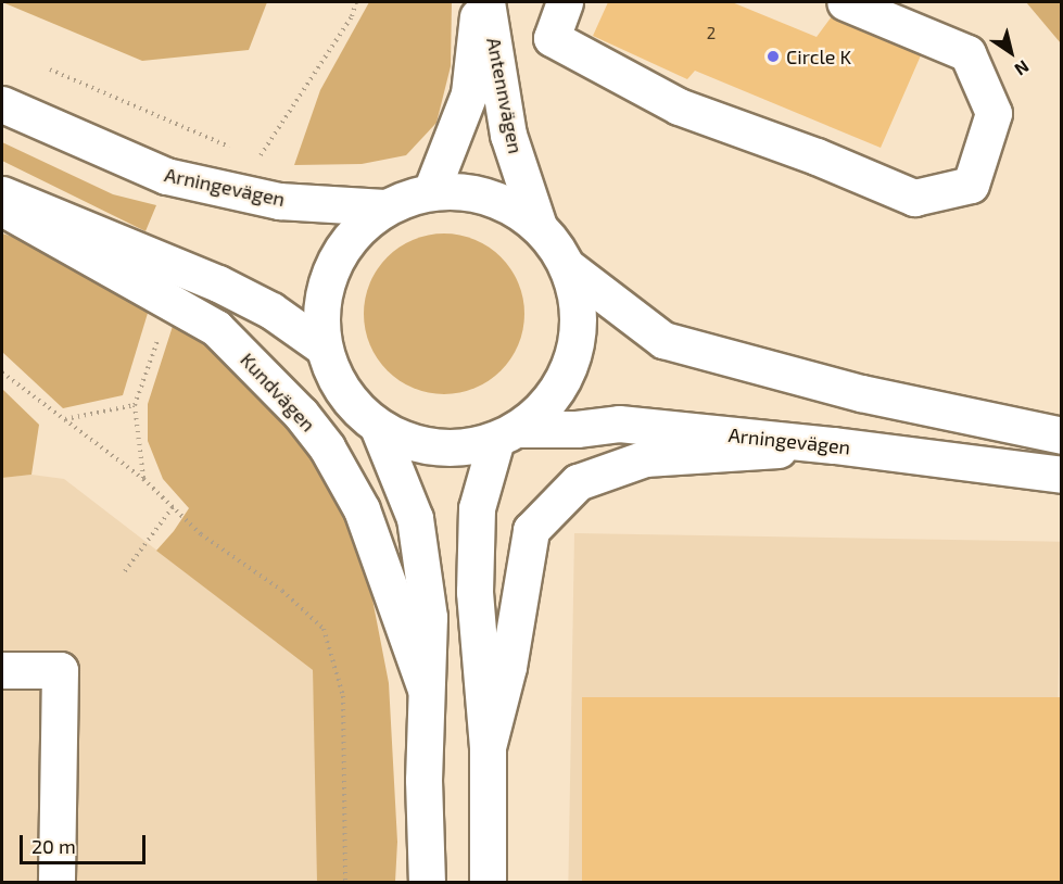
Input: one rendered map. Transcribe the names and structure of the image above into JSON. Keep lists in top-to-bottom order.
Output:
{
  "streets": {
    "main road": ["Antennvägen", "Arningevägen", "Kundvägen"]
  },
  "crossings": [
    ["Arningevägen", "Kundvägen"]
  ],
  "places": ["Circle K"],
  "house_numbers": ["2"],
  "scale_bar": "20 m",
  "north": "bottom right"
}
